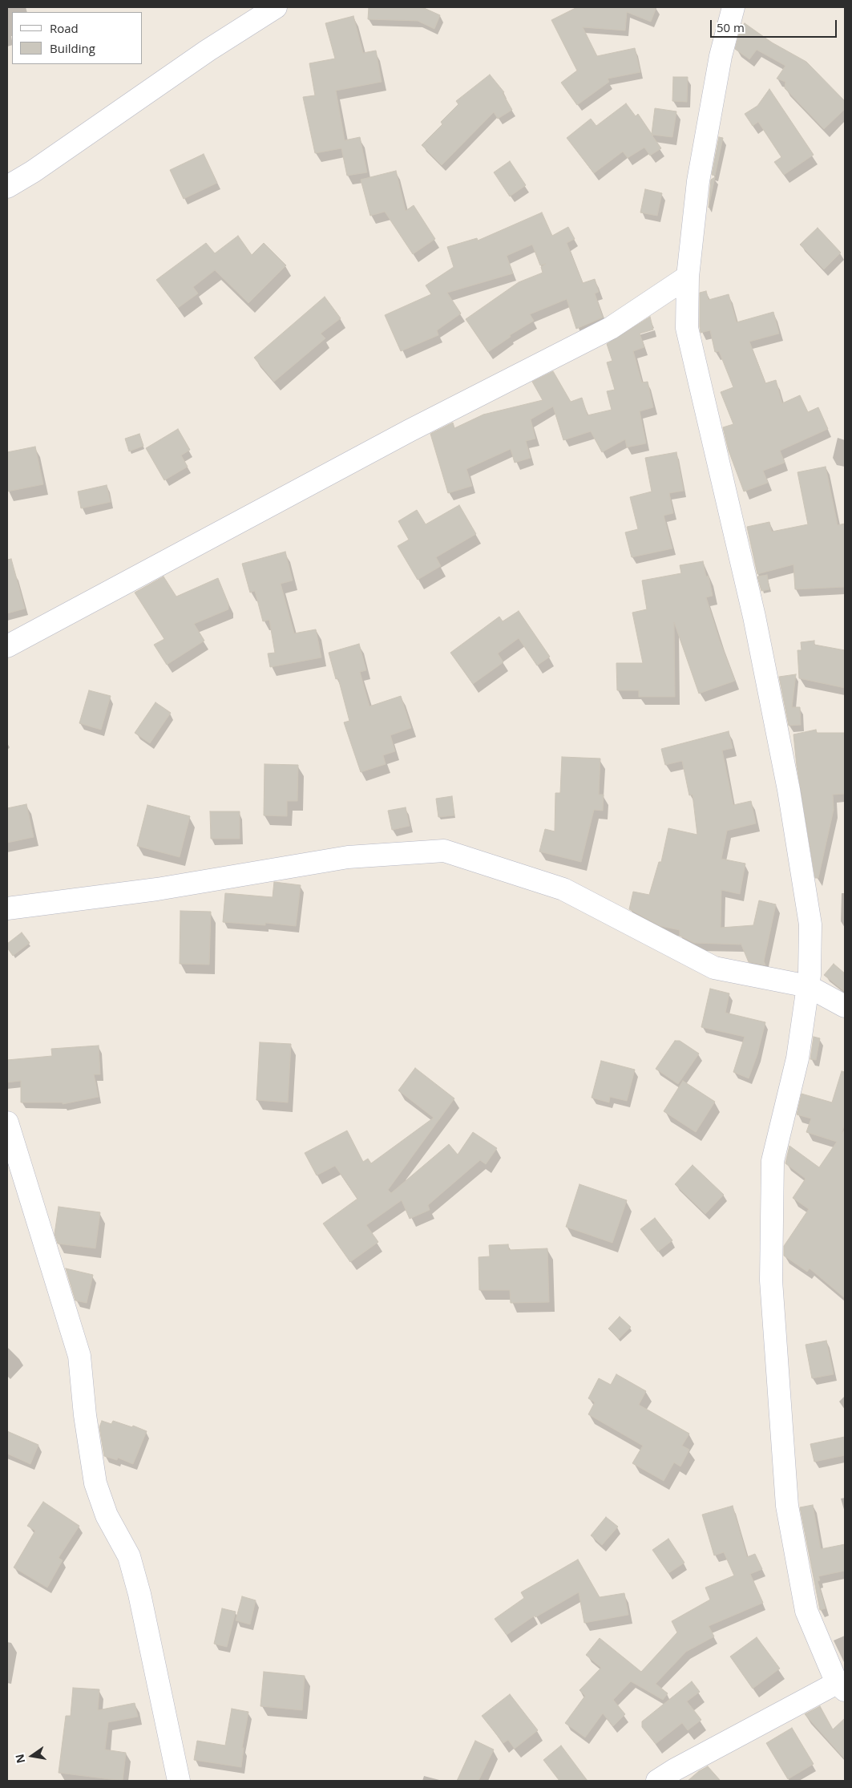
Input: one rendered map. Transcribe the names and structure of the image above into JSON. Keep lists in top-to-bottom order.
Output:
{
  "legend": ["Road", "Building"],
  "scale_bar": "50 m",
  "north": "left"
}
